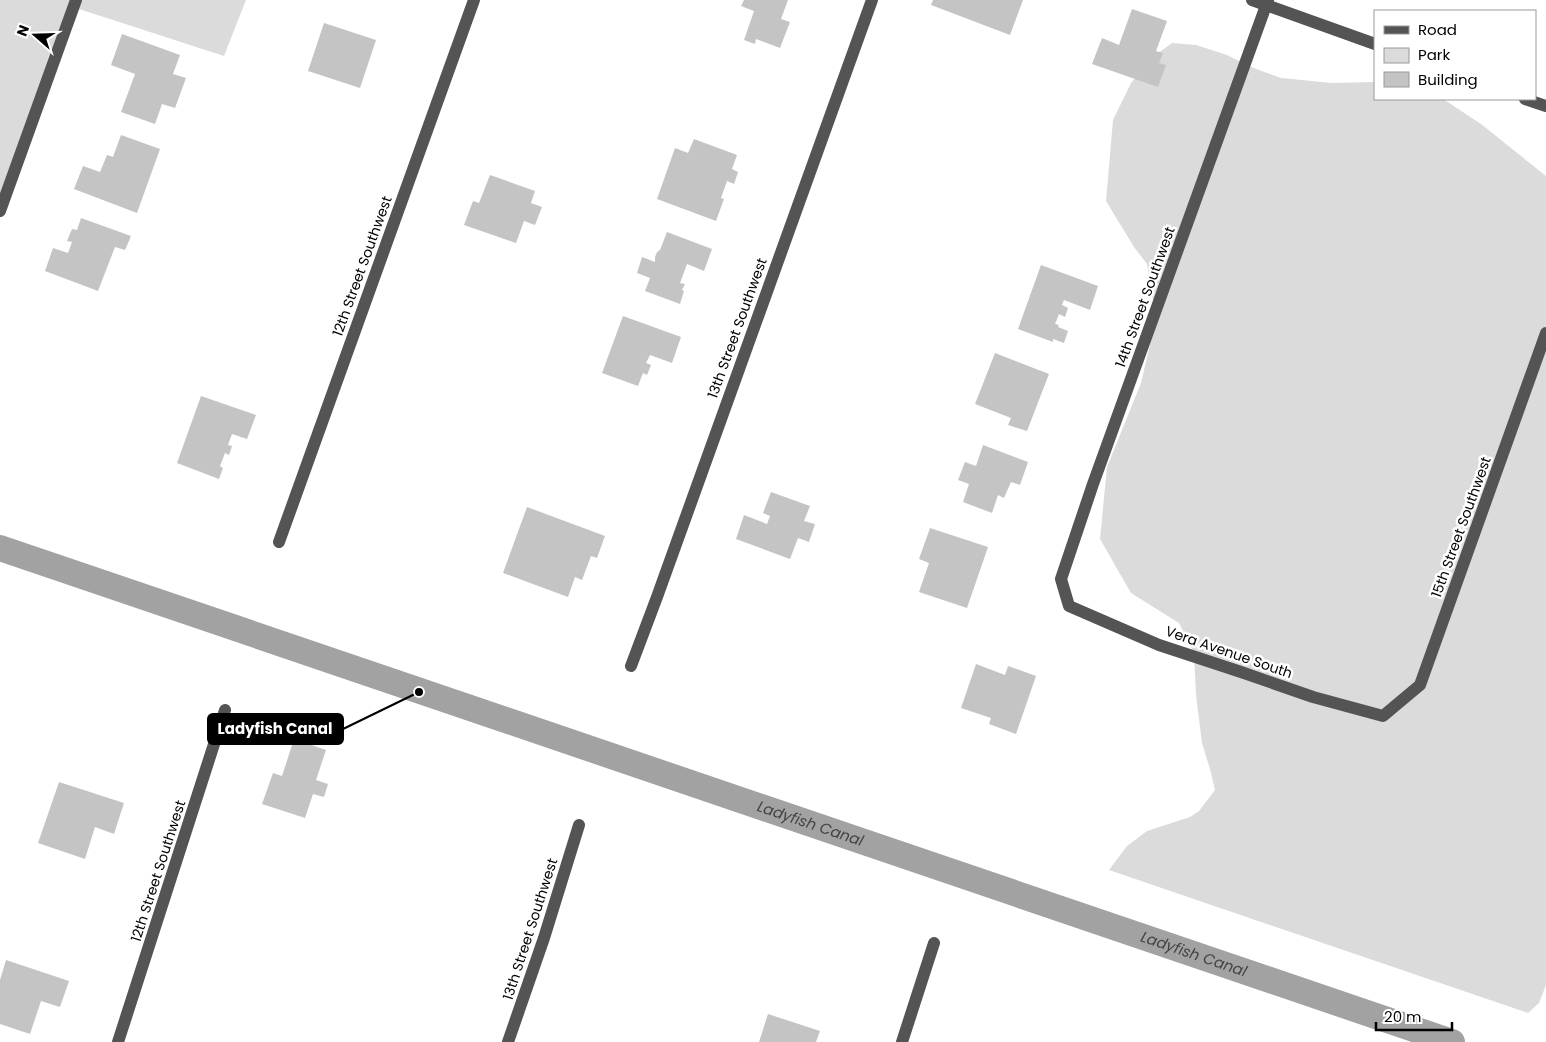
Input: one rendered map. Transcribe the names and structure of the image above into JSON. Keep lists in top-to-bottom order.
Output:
{
  "streets": {
    "street": [
      "12th Street Southwest",
      "14th Street Southwest",
      "13th Street Southwest",
      "15th Street Southwest",
      "Vera Avenue South"
    ]
  },
  "crossings": [
    ["14th Street Southwest", "Vera Avenue South"],
    ["15th Street Southwest", "Vera Avenue South"]
  ],
  "water": ["Ladyfish Canal"],
  "places": ["Ladyfish Canal"],
  "legend": ["Road", "Park", "Building"],
  "scale_bar": "20 m",
  "north": "left"
}
